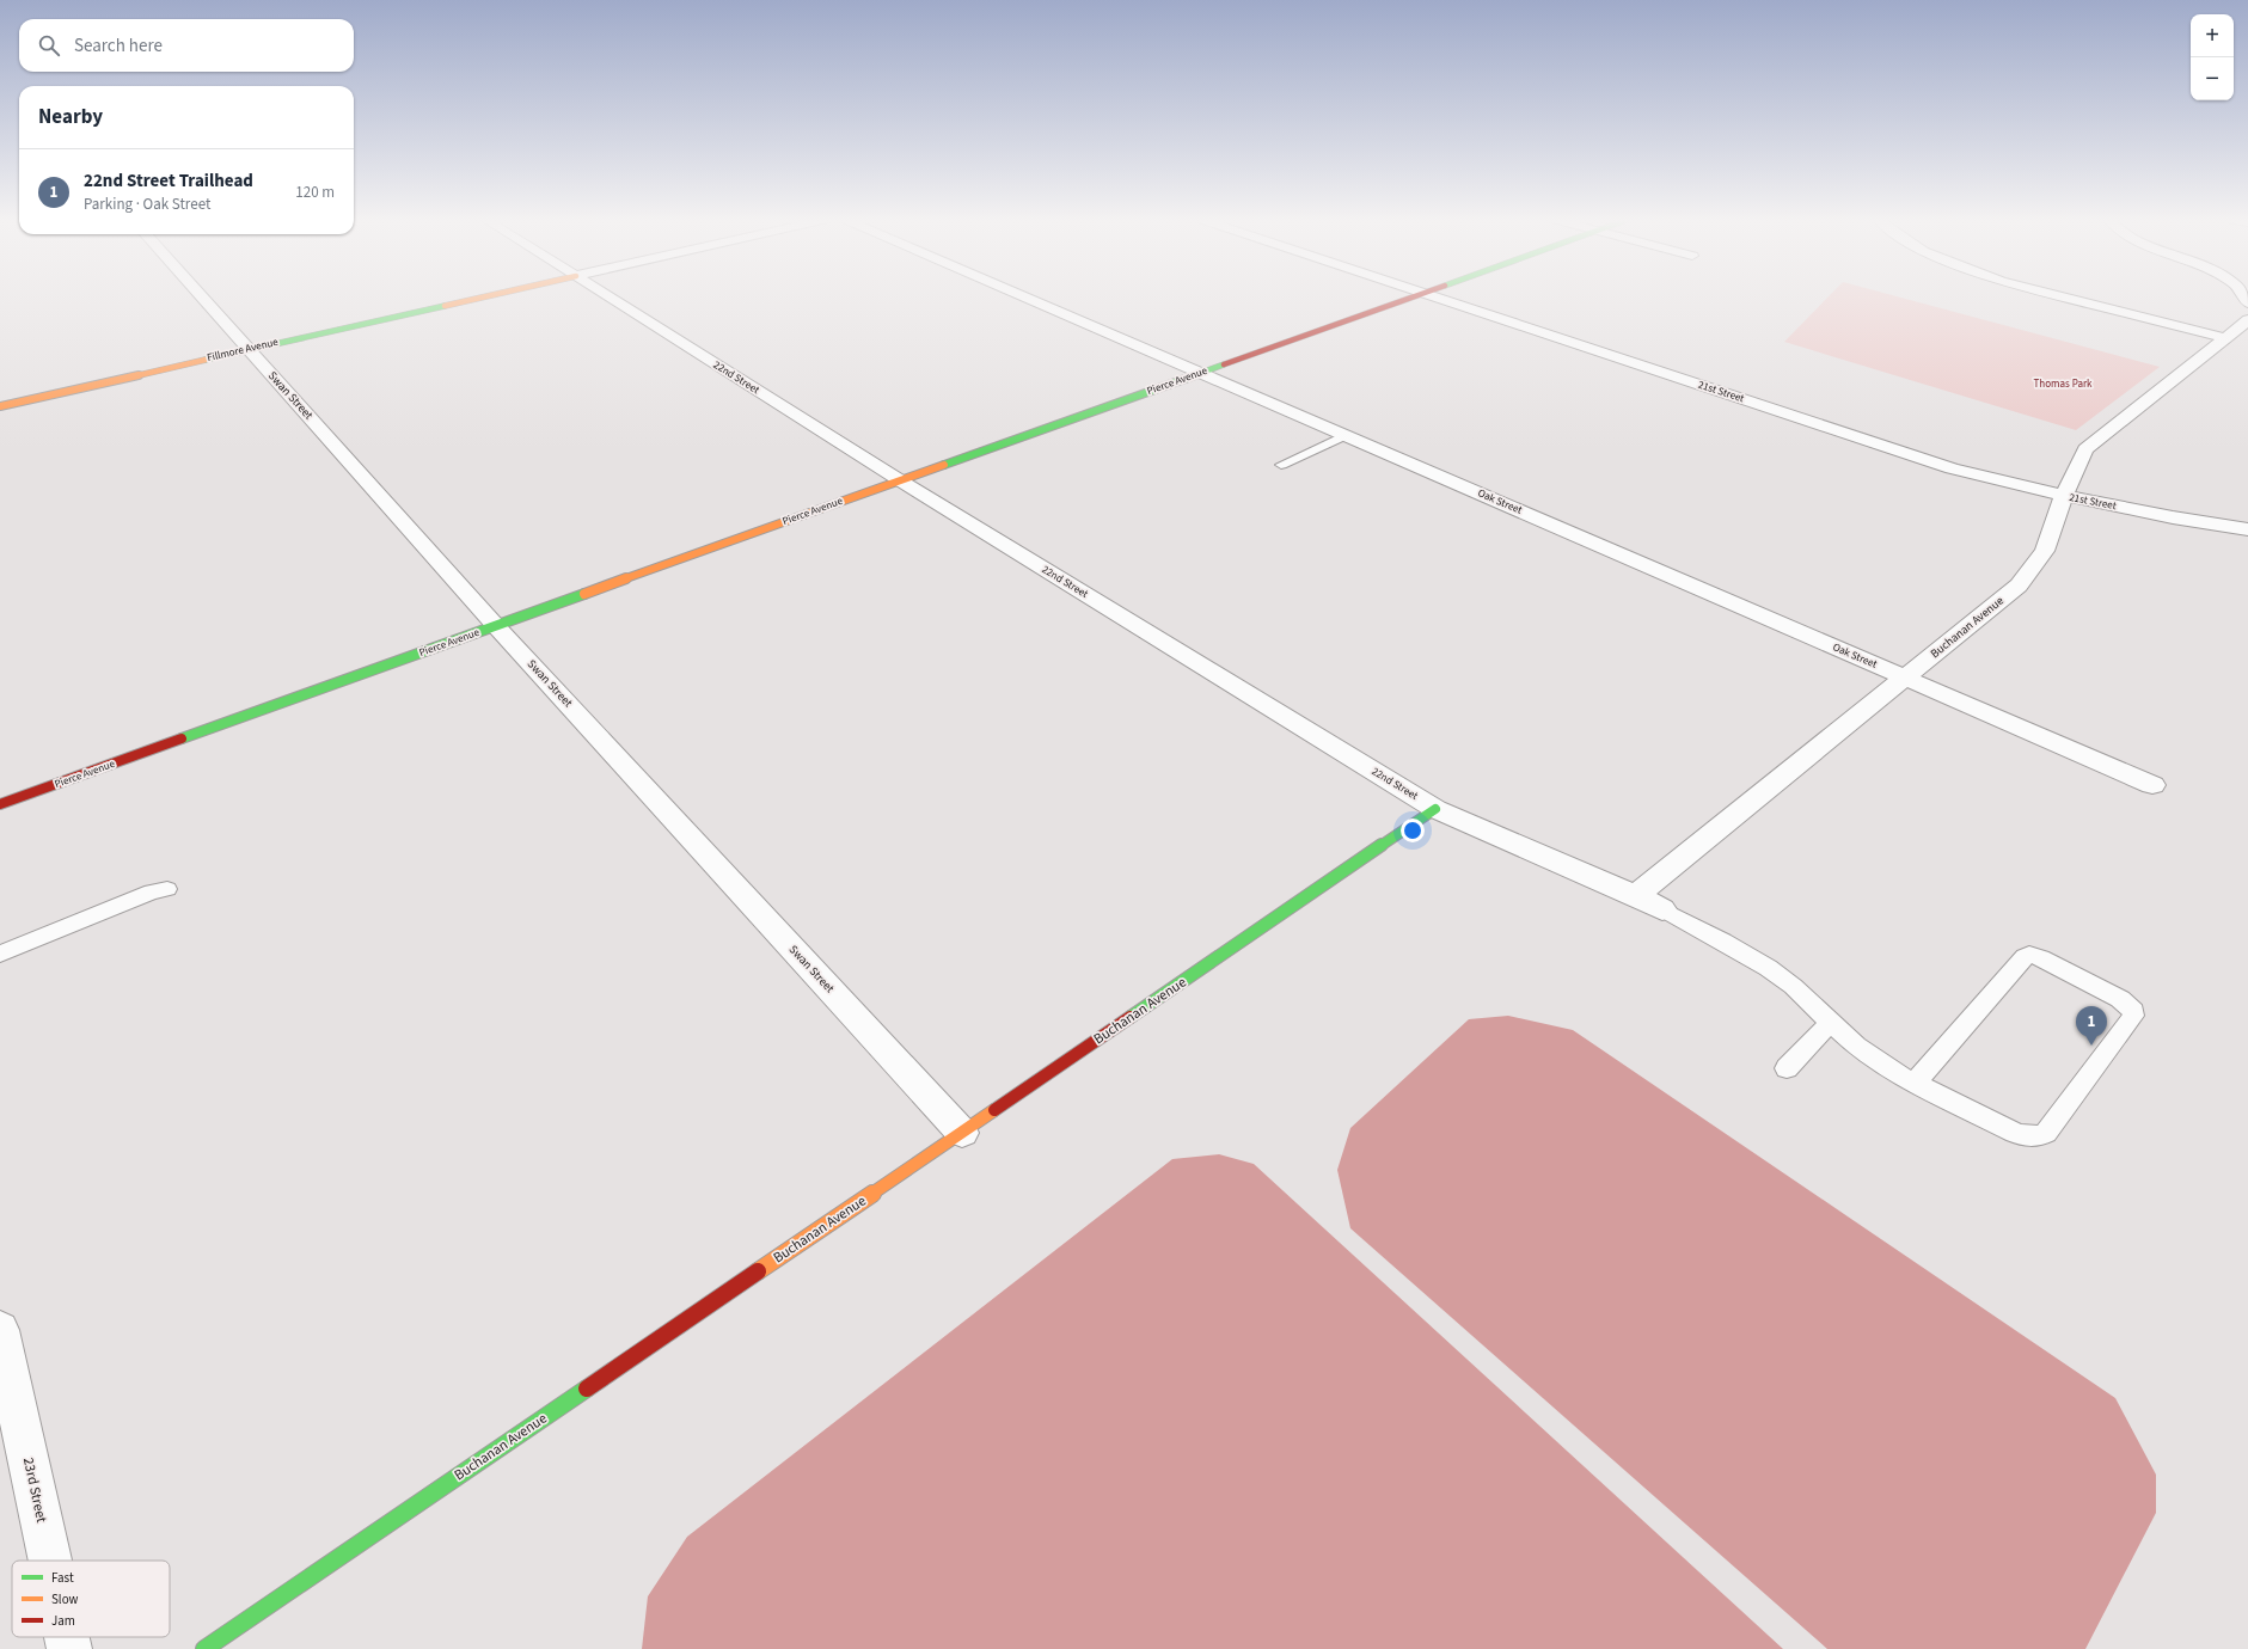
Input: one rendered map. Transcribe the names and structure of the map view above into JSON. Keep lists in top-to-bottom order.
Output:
{
  "streets": {
    "street": [
      "Fillmore Avenue",
      "22nd Street",
      "Pierce Avenue",
      "21st Street",
      "Swan Street",
      "Oak Street",
      "Buchanan Avenue",
      "23rd Street"
    ]
  },
  "crossings": [
    ["Fillmore Avenue", "Swan Street"],
    ["22nd Street", "Pierce Avenue"],
    ["22nd Street", "Buchanan Avenue"],
    ["Pierce Avenue", "Swan Street"],
    ["Pierce Avenue", "Oak Street"],
    ["21st Street", "Buchanan Avenue"],
    ["Swan Street", "Buchanan Avenue"],
    ["Oak Street", "Buchanan Avenue"]
  ],
  "parks": ["Thomas Park"],
  "legend": ["Fast", "Slow", "Jam"],
  "page": {
    "map_buttons": ["+", "−"],
    "search": "Search here",
    "heading": "Nearby",
    "list": [
      {
        "mark": "1",
        "name": "22nd Street Trailhead",
        "note": "Parking · Oak Street",
        "value": "120 m"
      }
    ],
    "pins": "1"
  }
}
